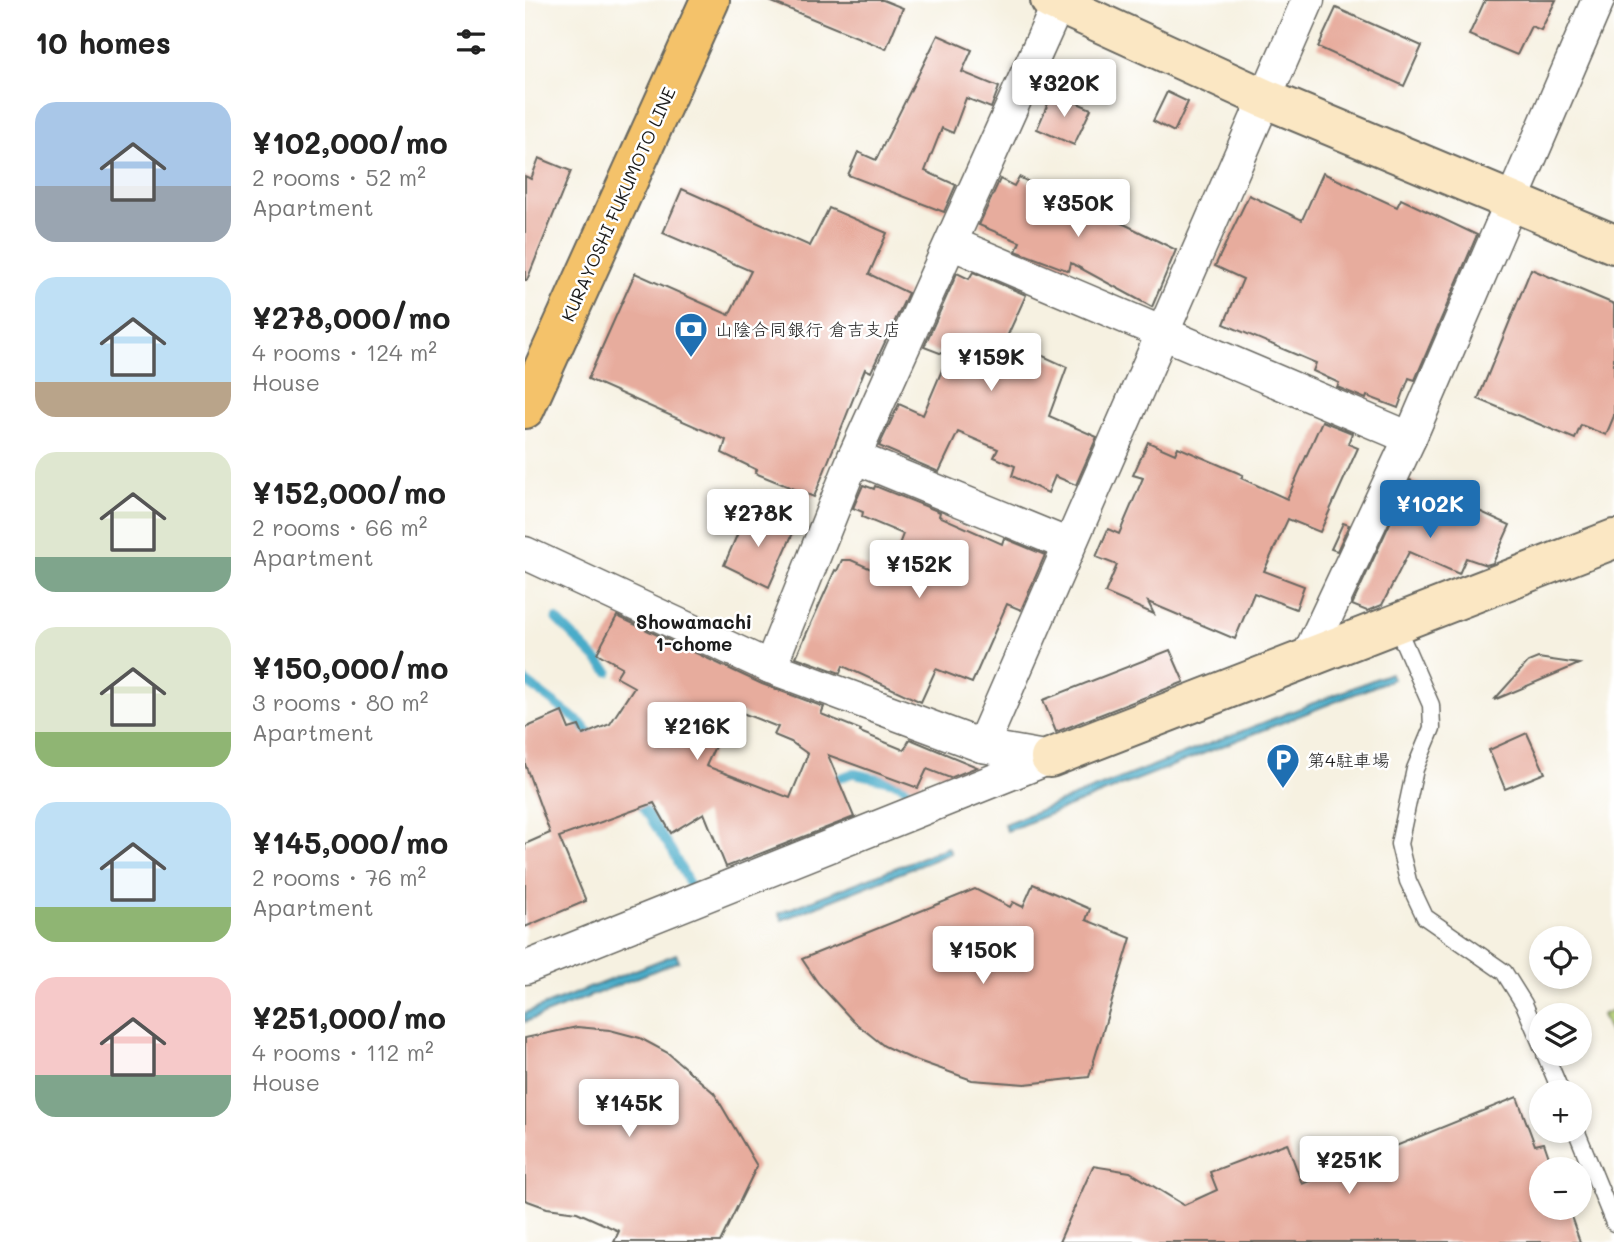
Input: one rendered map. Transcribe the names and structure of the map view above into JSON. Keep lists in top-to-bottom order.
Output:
{
  "streets": {
    "main road": ["KURAYOSHI FUKUMOTO LINE"]
  },
  "districts": ["Showamachi 1-chome"],
  "places": {
    "bank": ["山陰合同銀行 倉吉支店"],
    "parking": ["第4駐車場"]
  },
  "page": {
    "heading": "10 homes",
    "price": [
      "¥320K",
      "¥350K",
      "¥159K",
      "¥102K",
      "¥278K",
      "¥152K",
      "¥216K",
      "¥150K",
      "¥145K",
      "¥251K"
    ],
    "list": [
      {
        "name": "¥102,000/mo",
        "note": "2 rooms · 52 m² · Apartment"
      },
      {
        "name": "¥278,000/mo",
        "note": "4 rooms · 124 m² · House"
      },
      {
        "name": "¥152,000/mo",
        "note": "2 rooms · 66 m² · Apartment"
      },
      {
        "name": "¥150,000/mo",
        "note": "3 rooms · 80 m² · Apartment"
      },
      {
        "name": "¥145,000/mo",
        "note": "2 rooms · 76 m² · Apartment"
      },
      {
        "name": "¥251,000/mo",
        "note": "4 rooms · 112 m² · House"
      }
    ],
    "map_buttons": ["+", "−"]
  }
}
